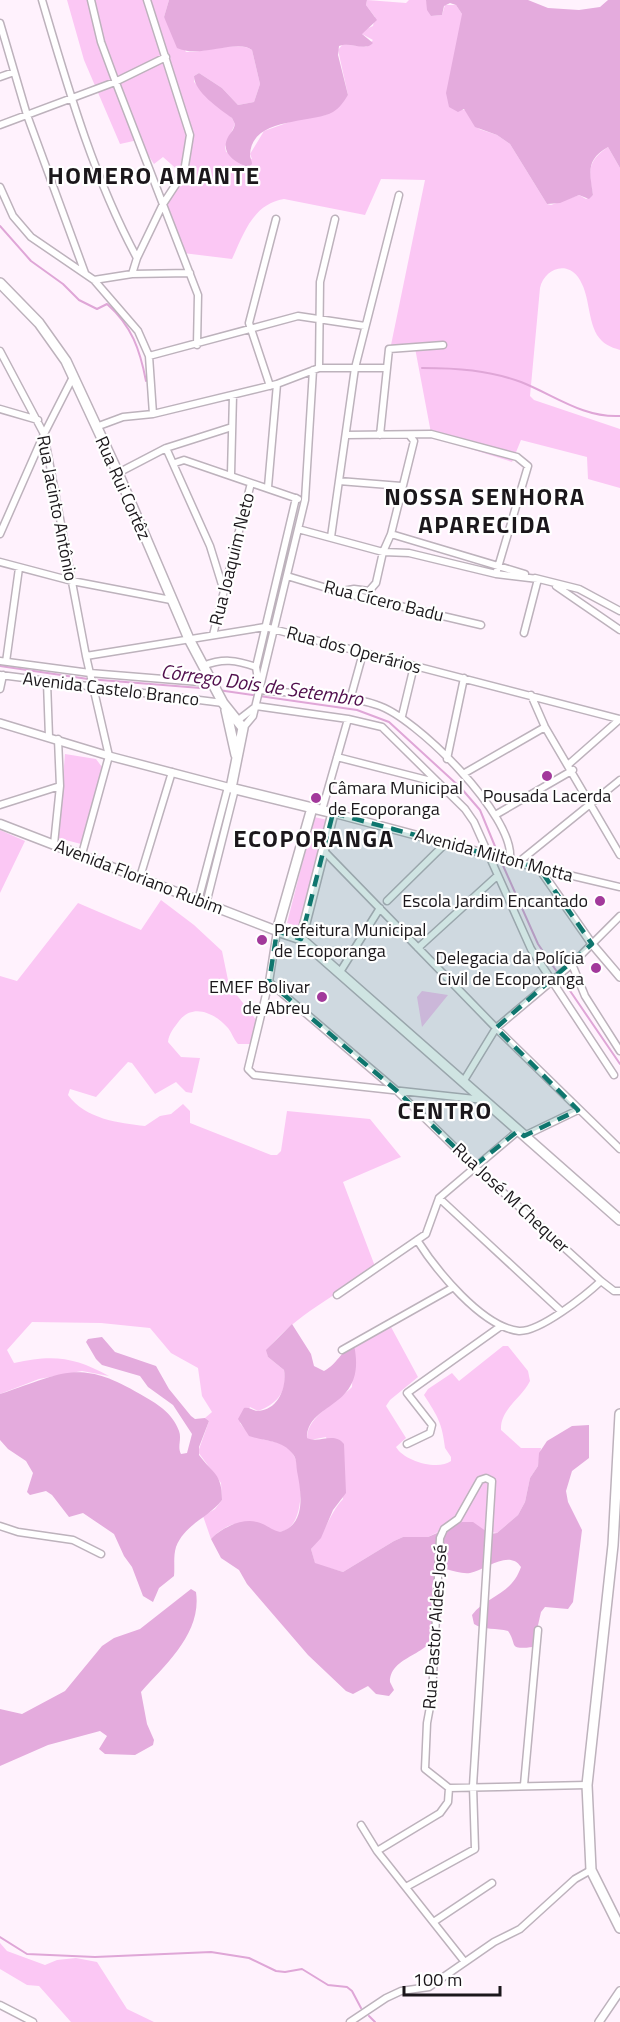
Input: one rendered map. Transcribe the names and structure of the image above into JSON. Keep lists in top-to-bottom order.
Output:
{
  "streets": {
    "main road": ["Rua Rui Cortêz", "Avenida Floriano Rubim"],
    "street": [
      "Rua Jacinto Antônio",
      "Rua Joaquim Neto",
      "Rua Cícero Badu",
      "Rua dos Operários",
      "Avenida Castelo Branco",
      "Avenida Milton Motta",
      "Rua José M Chequer",
      "Rua Pastor Aides José"
    ]
  },
  "crossings": [
    ["Rua Rui Cortêz", "Rua dos Operários"],
    ["Rua Rui Cortêz", "Avenida Castelo Branco"],
    ["Rua Jacinto Antônio", "Rua dos Operários"],
    ["Rua Jacinto Antônio", "Avenida Castelo Branco"],
    ["Rua Joaquim Neto", "Rua dos Operários"]
  ],
  "districts": [
    "HOMERO AMANTE",
    "NOSSA SENHORA APARECIDA",
    "ECOPORANGA",
    "CENTRO"
  ],
  "water": ["Córrego Dois de Setembro"],
  "places": [
    "Pousada Lacerda",
    "Câmara Municipal de Ecoporanga",
    "Escola Jardim Encantado",
    "Prefeitura Municipal de Ecoporanga",
    "Delegacia da Polícia Civil de Ecoporanga",
    "EMEF Bolivar de Abreu"
  ],
  "scale_bar": "100 m"
}
